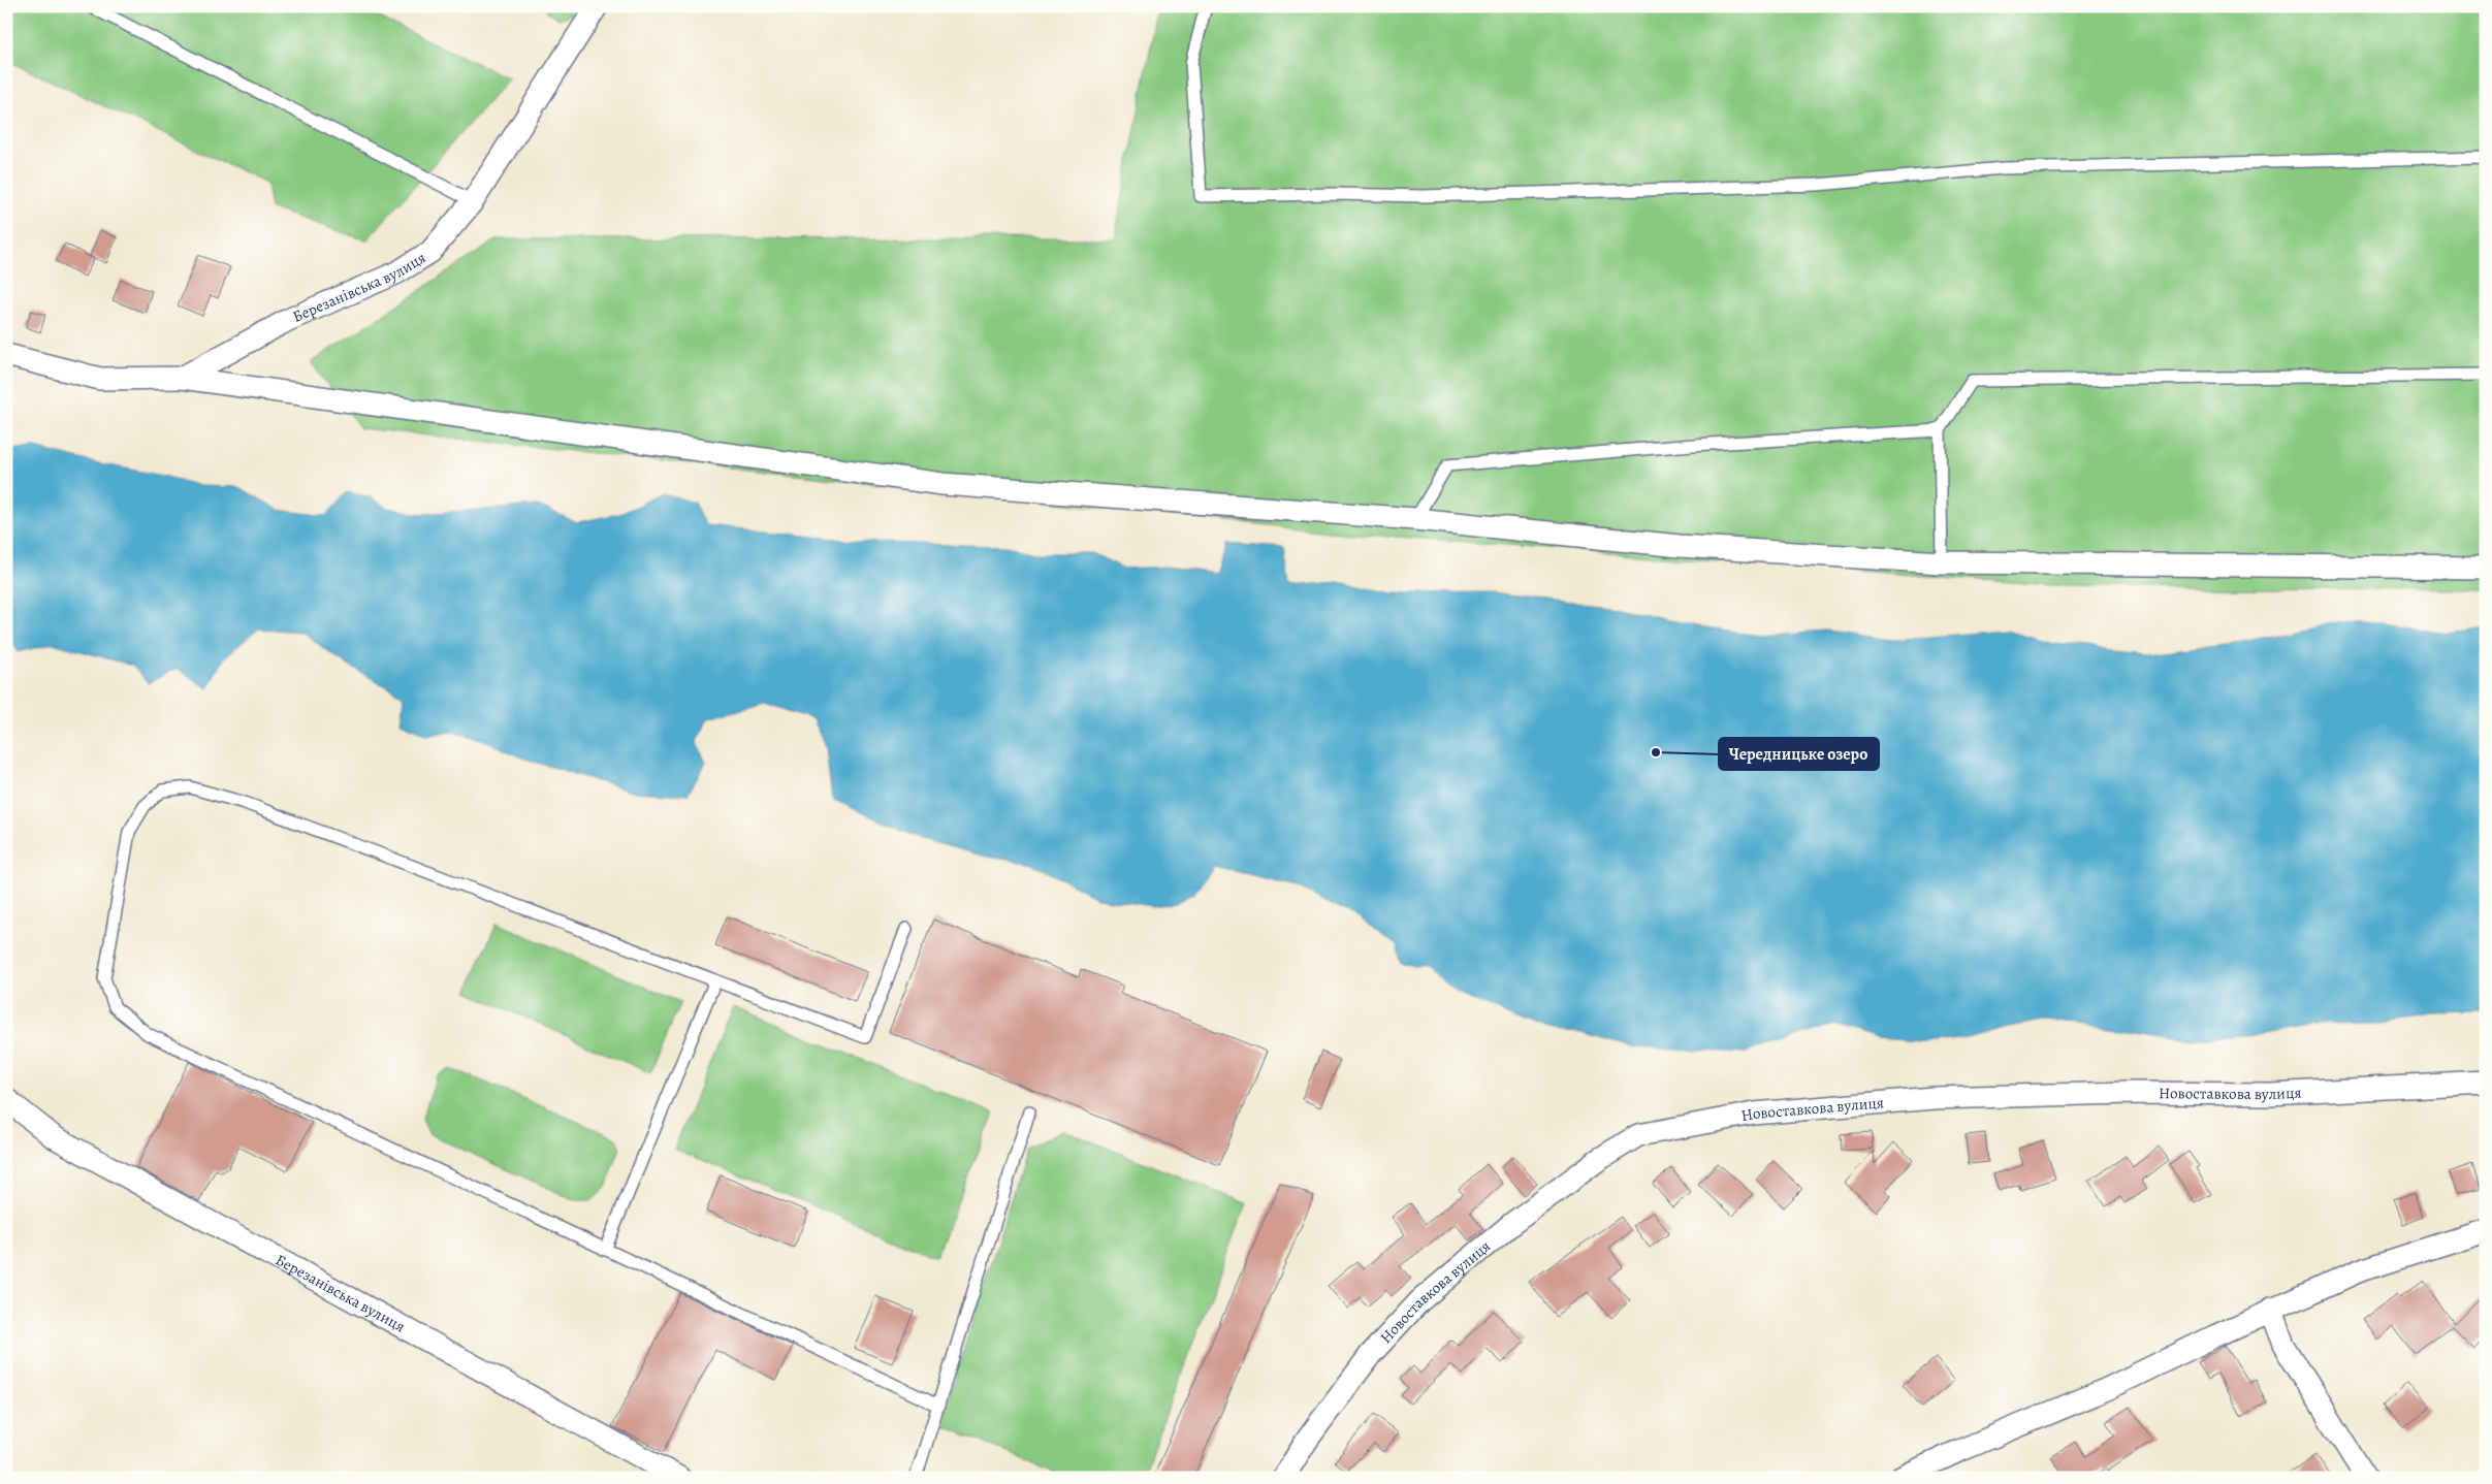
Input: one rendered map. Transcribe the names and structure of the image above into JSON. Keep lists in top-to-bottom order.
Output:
{
  "streets": {
    "street": ["Березанівська вулиця", "Новоставкова вулиця"]
  },
  "places": ["Чередницьке озеро"]
}
